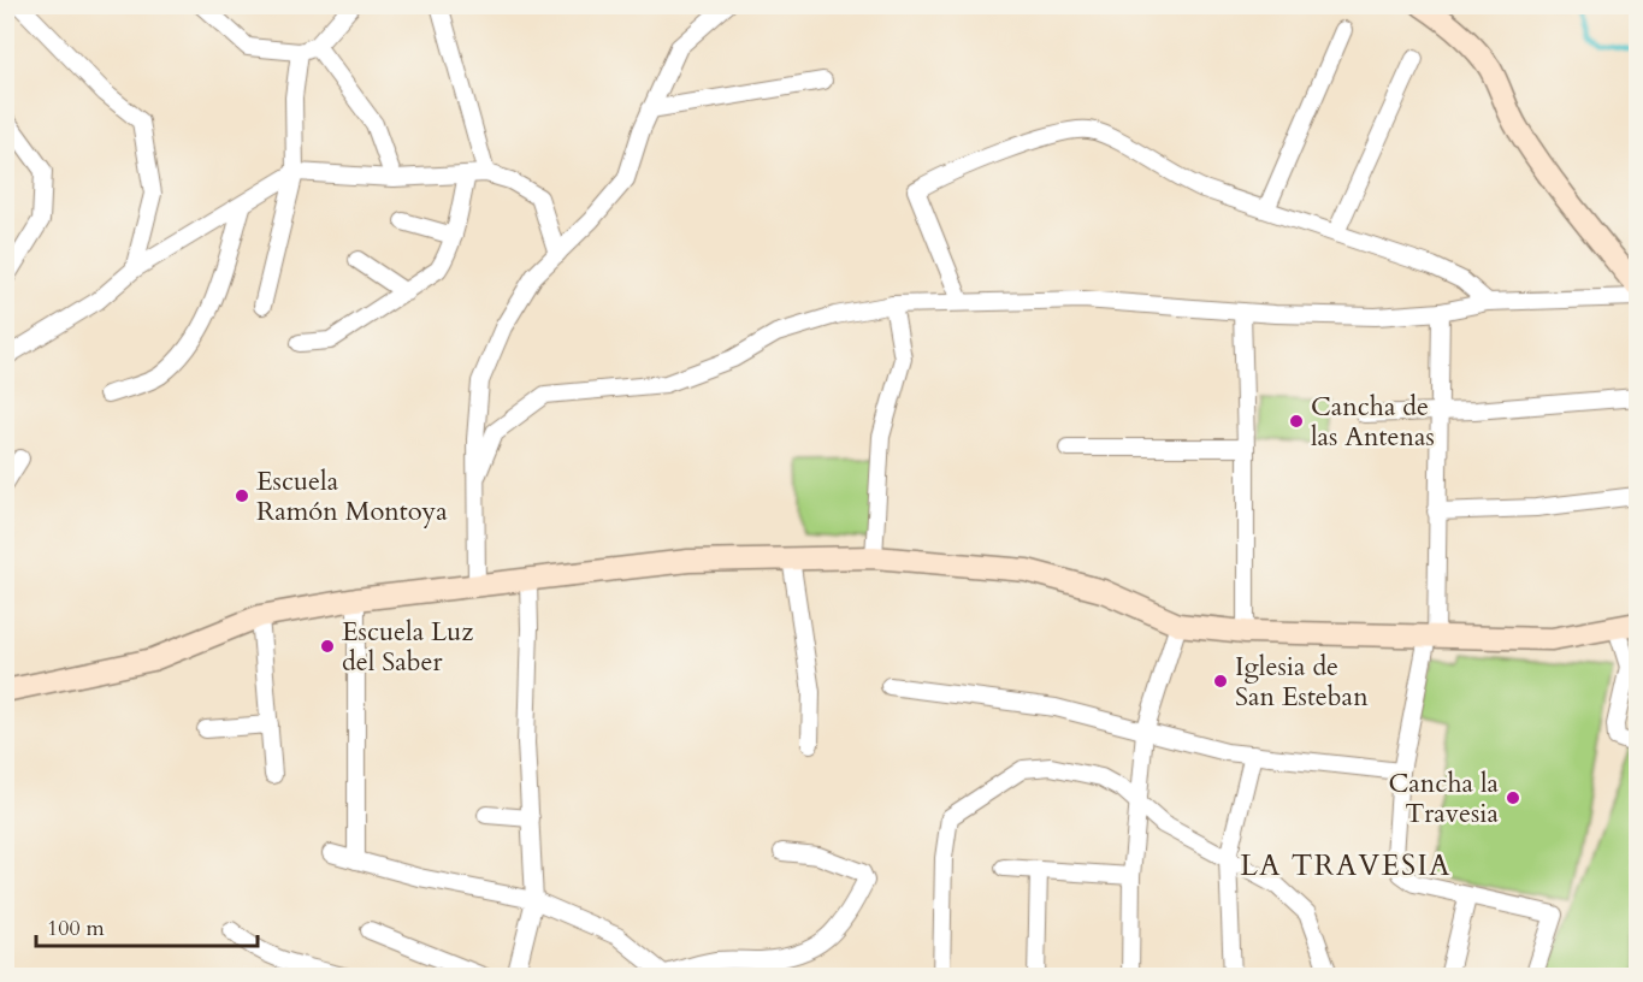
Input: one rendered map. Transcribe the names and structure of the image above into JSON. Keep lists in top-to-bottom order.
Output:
{
  "districts": ["LA TRAVESIA"],
  "places": [
    "Cancha de las Antenas",
    "Escuela Ramón Montoya",
    "Escuela Luz del Saber",
    "Iglesia de San Esteban",
    "Cancha la Travesia"
  ],
  "scale_bar": "100 m"
}
